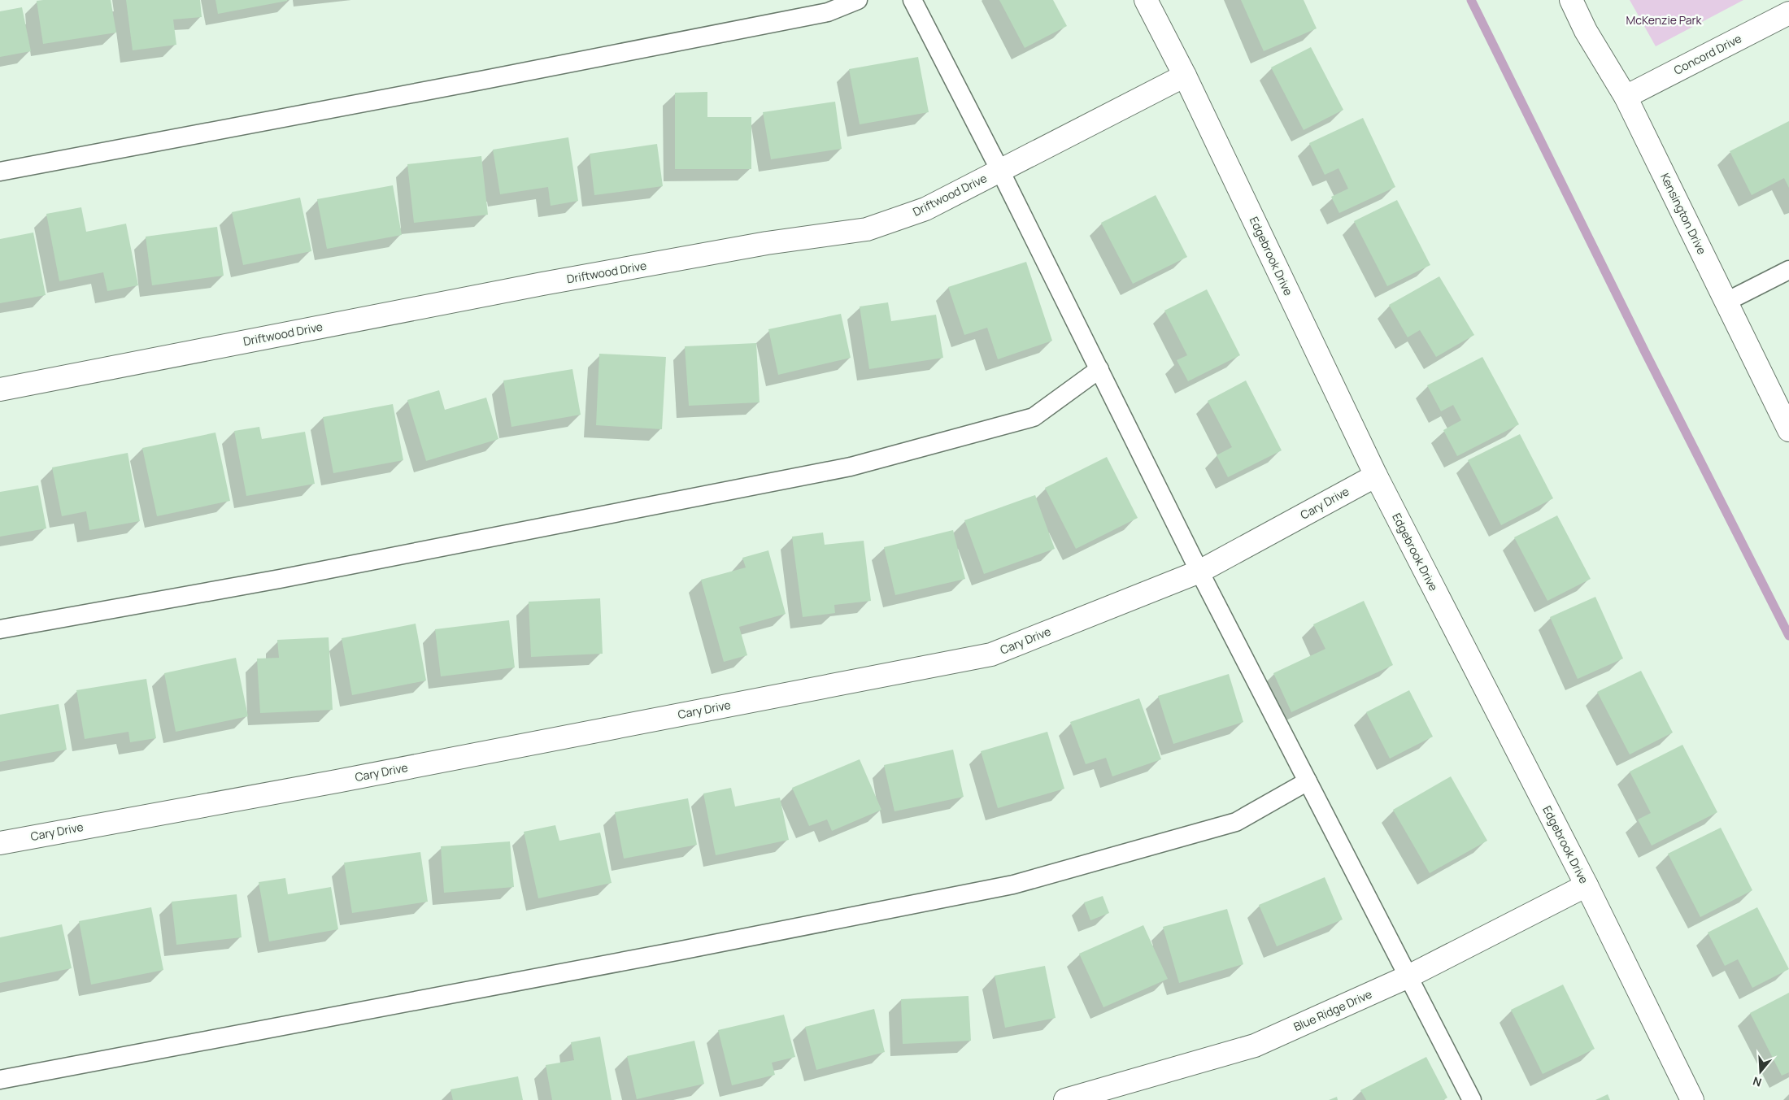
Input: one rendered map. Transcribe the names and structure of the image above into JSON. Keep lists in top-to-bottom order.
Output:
{
  "streets": {
    "street": [
      "Concord Drive",
      "Driftwood Drive",
      "Kensington Drive",
      "Edgebrook Drive",
      "Cary Drive",
      "Blue Ridge Drive"
    ]
  },
  "crossings": [
    ["Concord Drive", "Kensington Drive"],
    ["Driftwood Drive", "Edgebrook Drive"],
    ["Edgebrook Drive", "Cary Drive"],
    ["Edgebrook Drive", "Blue Ridge Drive"]
  ],
  "parks": ["McKenzie Park"],
  "north": "bottom"
}
